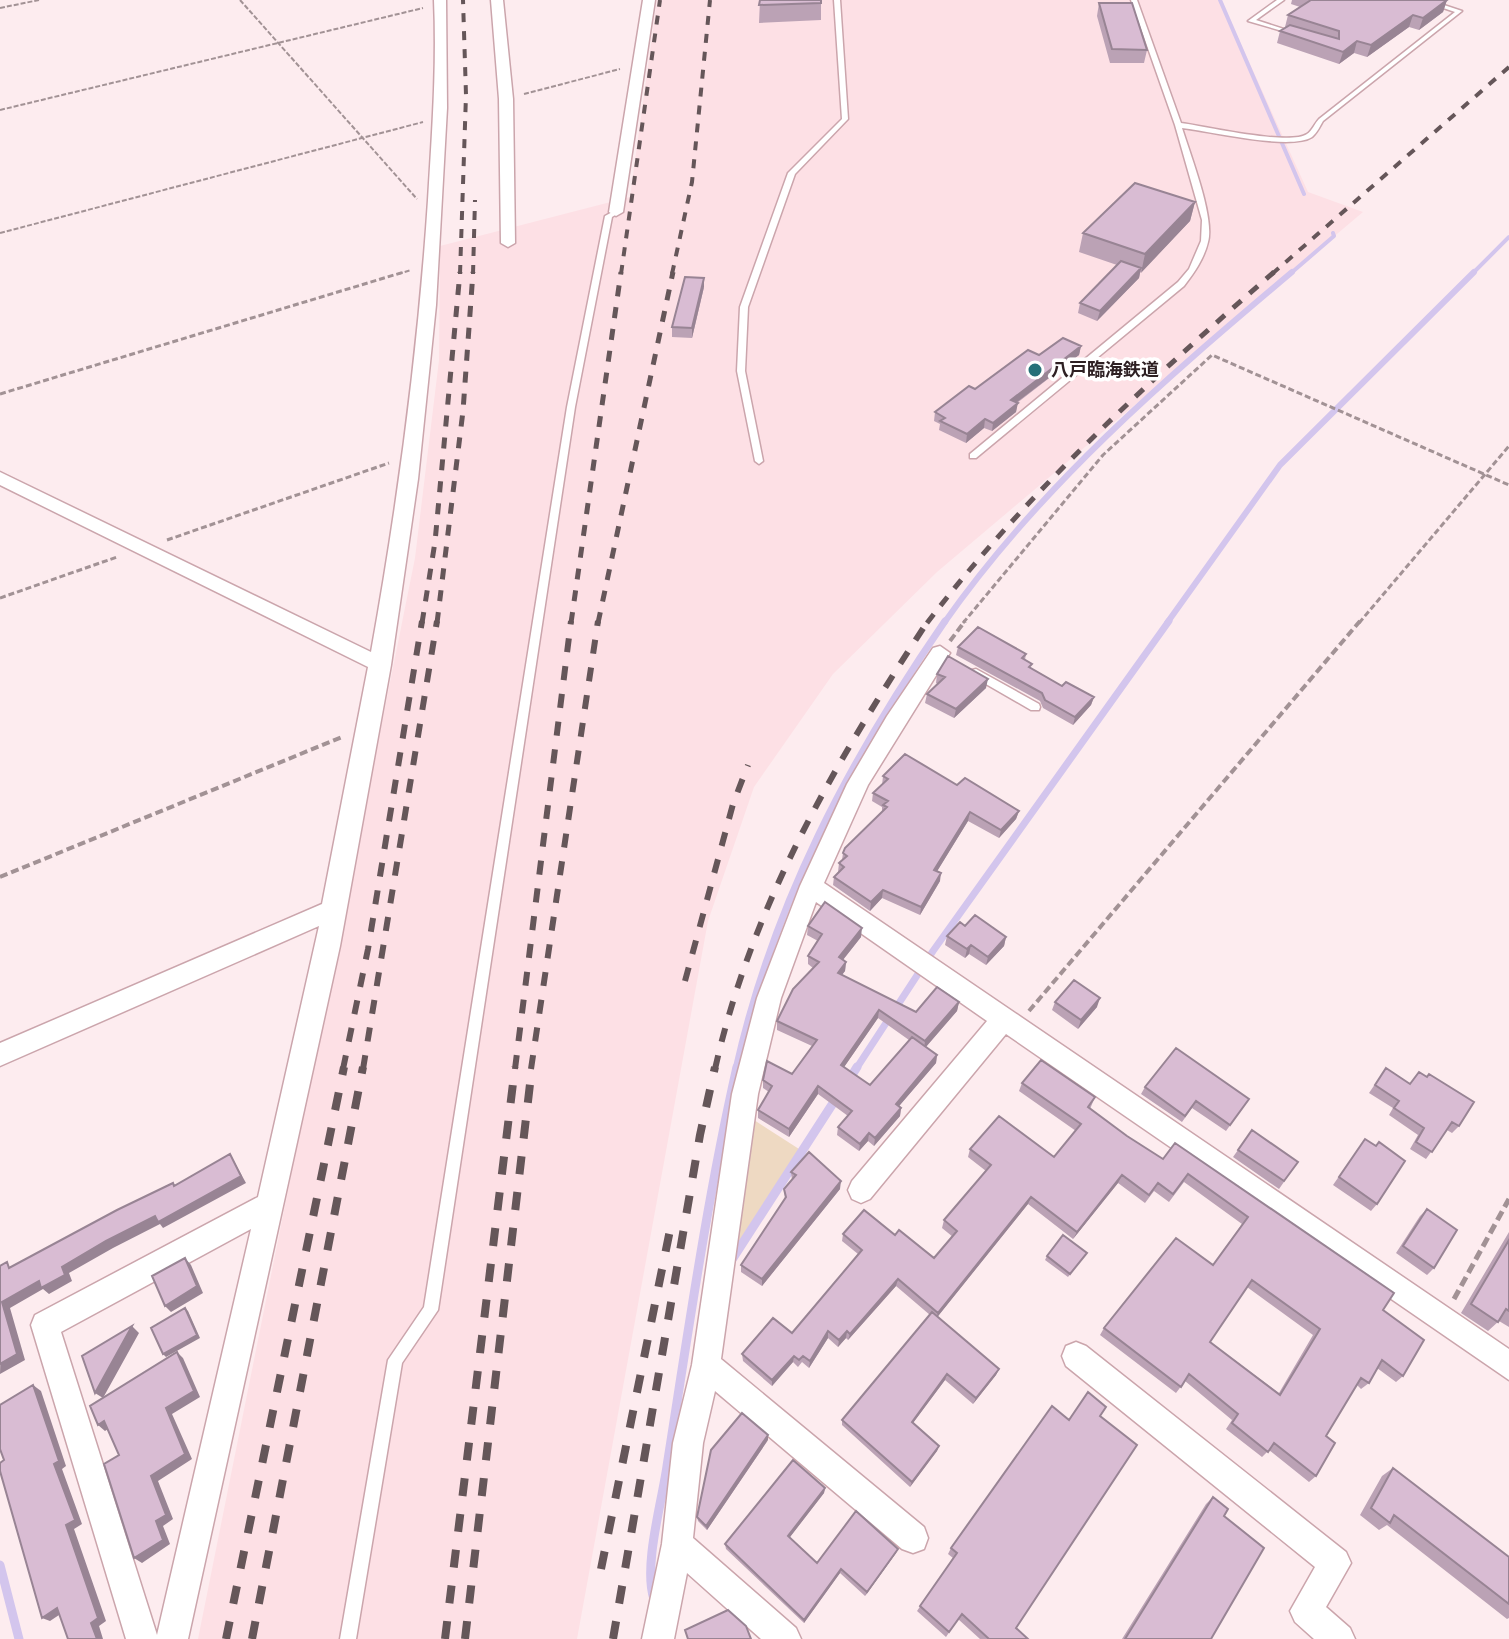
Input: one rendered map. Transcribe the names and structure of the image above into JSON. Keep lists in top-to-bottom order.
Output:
{
  "places": ["八戸臨海鉄道"]
}
